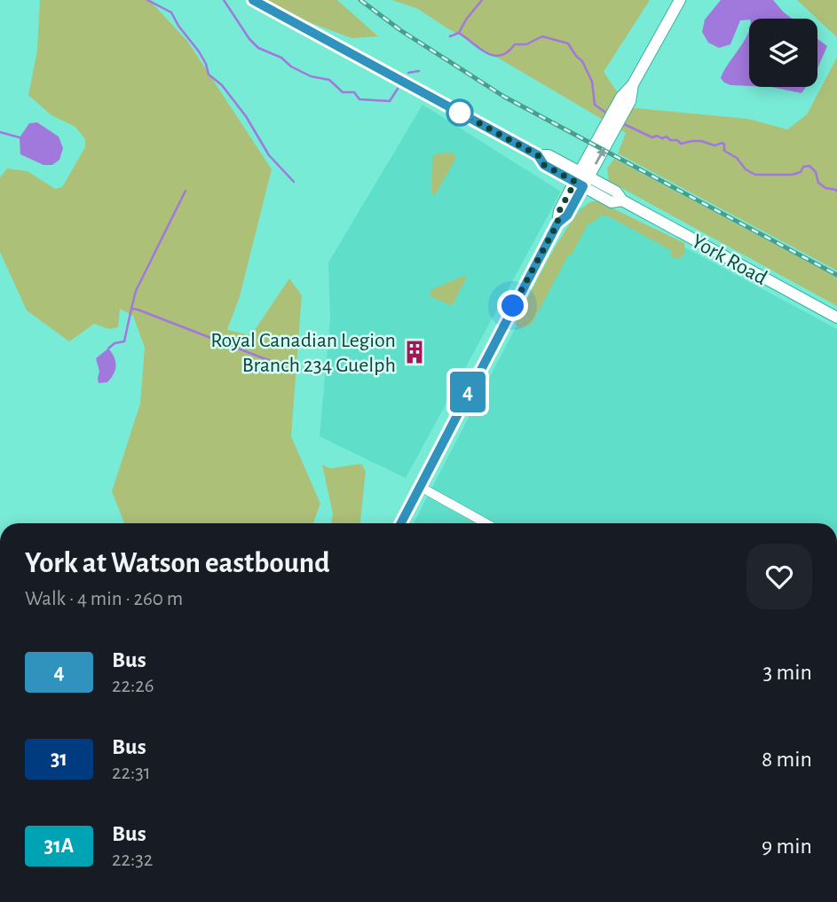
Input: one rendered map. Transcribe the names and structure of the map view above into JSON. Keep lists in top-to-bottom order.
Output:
{
  "streets": {
    "main road": ["York Road"]
  },
  "places": {
    "building": ["Royal Canadian Legion Branch 234 Guelph"]
  },
  "lines": ["bus line 4"],
  "page": {
    "on_map": "4",
    "heading": ["York at Watson eastbound", "Walk · 4 min · 260 m"],
    "list": [
      {
        "mark": "4",
        "name": "Bus",
        "note": "22:26",
        "value": "3 min"
      },
      {
        "mark": "31",
        "name": "Bus",
        "note": "22:31",
        "value": "8 min"
      },
      {
        "mark": "31A",
        "name": "Bus",
        "note": "22:32",
        "value": "9 min"
      }
    ]
  }
}
